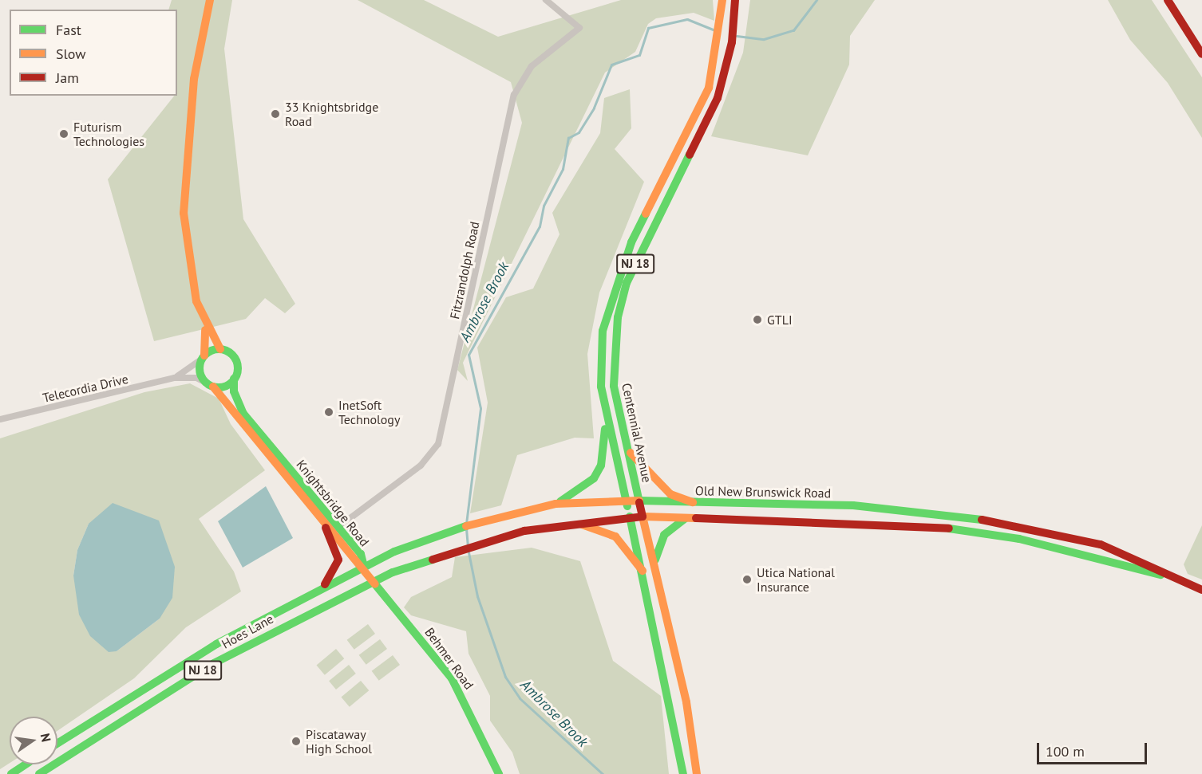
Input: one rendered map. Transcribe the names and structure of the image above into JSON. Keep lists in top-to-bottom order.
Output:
{
  "streets": {
    "main road": [
      "NJ 18",
      "Centennial Avenue",
      "Old New Brunswick Road",
      "Knightsbridge Road",
      "Hoes Lane",
      "Behmer Road"
    ],
    "street": ["Fitzrandolph Road", "Telecordia Drive"]
  },
  "crossings": [
    ["NJ 18", "Centennial Avenue"],
    ["NJ 18", "Old New Brunswick Road"],
    ["Fitzrandolph Road", "Knightsbridge Road"],
    ["Telecordia Drive", "Knightsbridge Road"],
    ["Centennial Avenue", "Old New Brunswick Road"],
    ["Old New Brunswick Road", "Knightsbridge Road"],
    ["Old New Brunswick Road", "Hoes Lane"],
    ["Old New Brunswick Road", "Behmer Road"],
    ["Knightsbridge Road", "Hoes Lane"],
    ["Knightsbridge Road", "Behmer Road"],
    ["Hoes Lane", "Behmer Road"]
  ],
  "water": ["Ambrose Brook"],
  "places": [
    "33 Knightsbridge Road",
    "Futurism Technologies",
    "GTLI",
    "InetSoft Technology",
    "Utica National Insurance",
    "Piscataway High School"
  ],
  "legend": ["Fast", "Slow", "Jam"],
  "scale_bar": "100 m",
  "north": "right"
}
